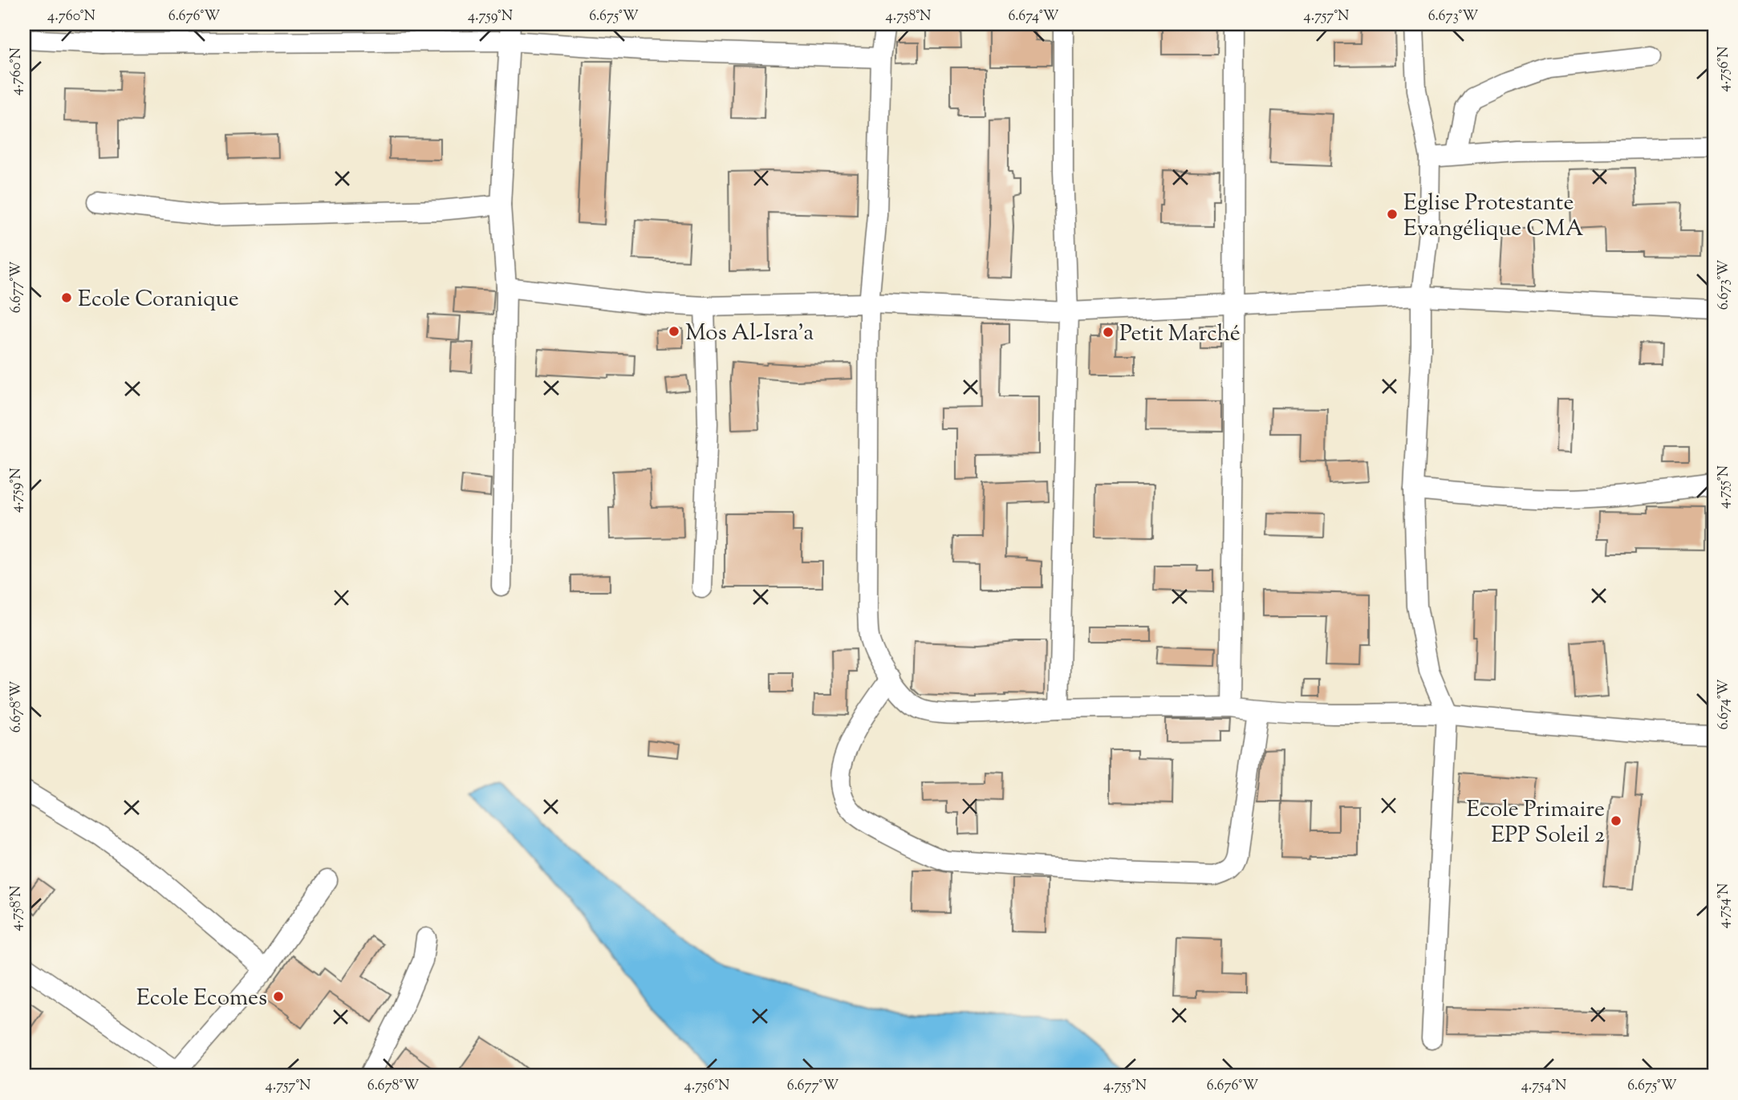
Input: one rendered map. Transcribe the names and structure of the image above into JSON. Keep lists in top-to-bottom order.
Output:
{
  "places": [
    "Eglise Protestante Evangélique CMA",
    "Ecole Coranique",
    "Mos Al-Isra'a",
    "Petit Marché",
    "Ecole Primaire EPP Soleil 2",
    "Ecole Ecomes"
  ],
  "coordinates": [
    "4.760°N",
    "6.676°W",
    "4.759°N",
    "6.675°W",
    "4.758°N",
    "6.674°W",
    "4.757°N",
    "6.673°W",
    "4.756°N",
    "6.677°W",
    "4.755°N",
    "6.678°W",
    "4.754°N"
  ]
}
